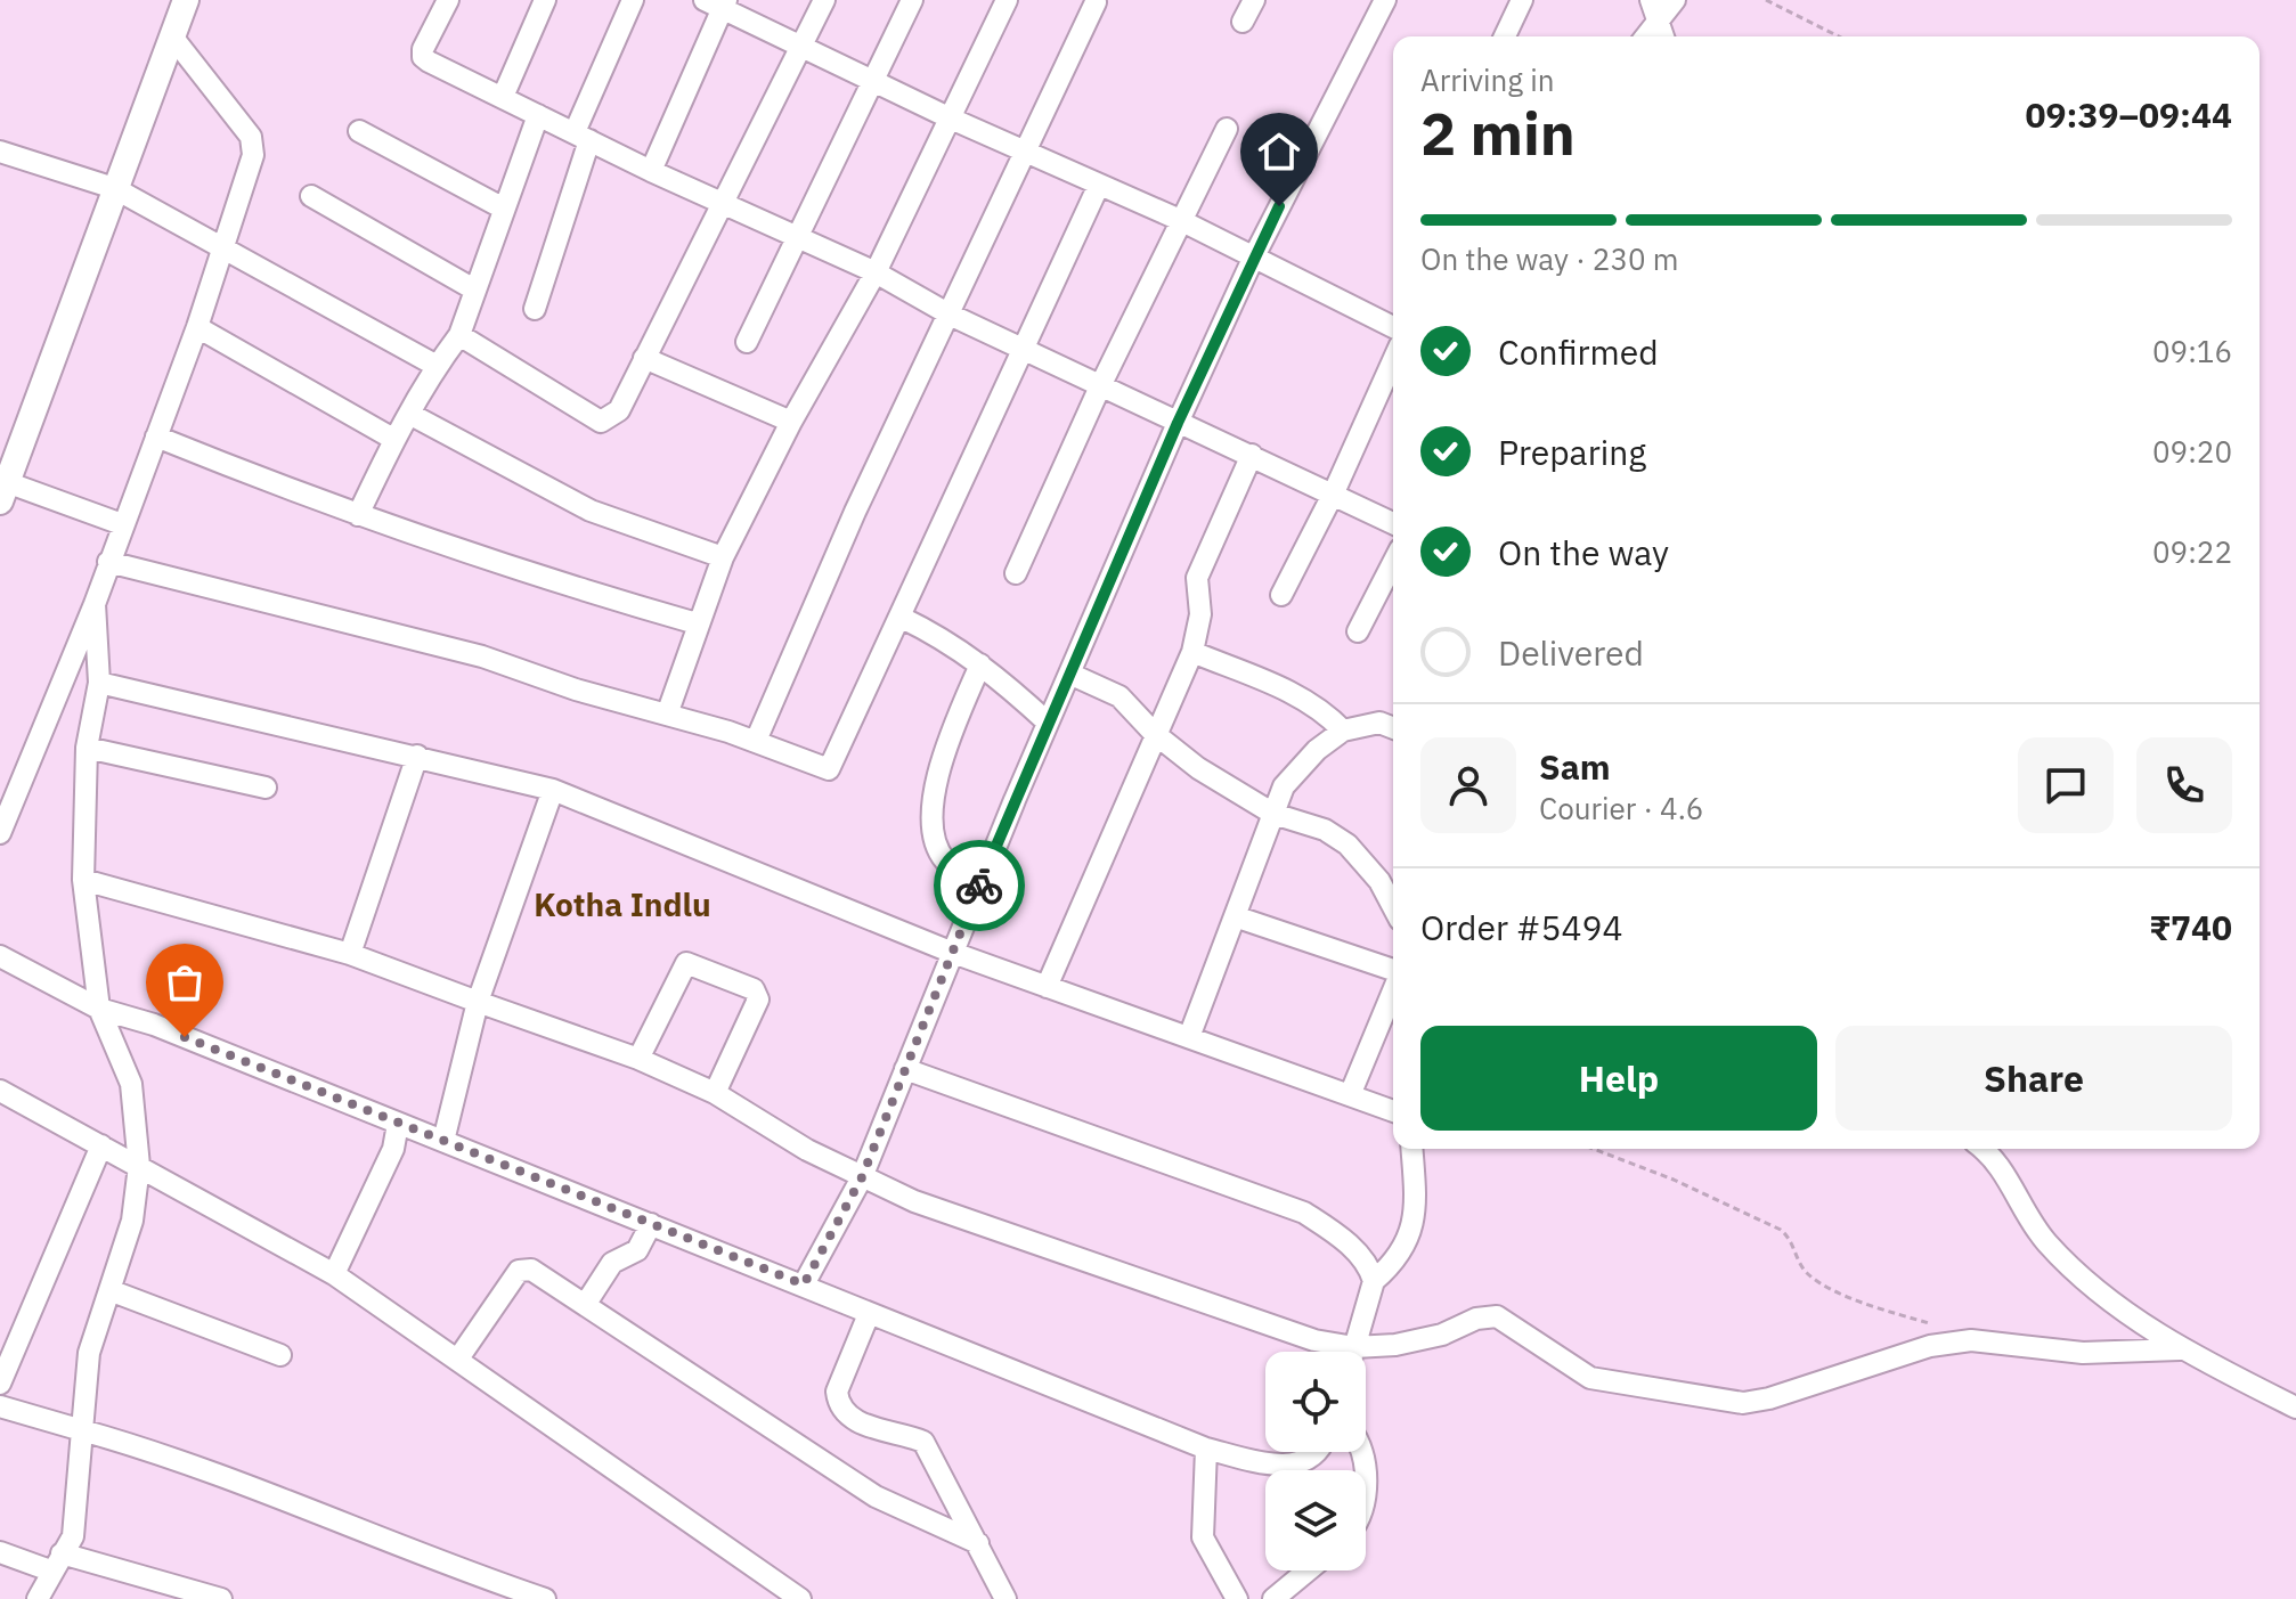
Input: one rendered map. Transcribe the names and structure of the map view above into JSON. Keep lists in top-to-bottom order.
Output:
{
  "districts": ["Kotha Indlu"],
  "page": {
    "heading": ["2 min", "Arriving in", "09:39–09:44"],
    "panel": [
      "Sam",
      "Courier · 4.6",
      "Order #5494",
      "₹740"
    ],
    "bar": "On the way · 230 m",
    "list": [
      ["Confirmed", "09:16"],
      ["Preparing", "09:20"],
      ["On the way", "09:22"],
      "Delivered"
    ],
    "buttons": ["Help", "Share"]
  }
}
